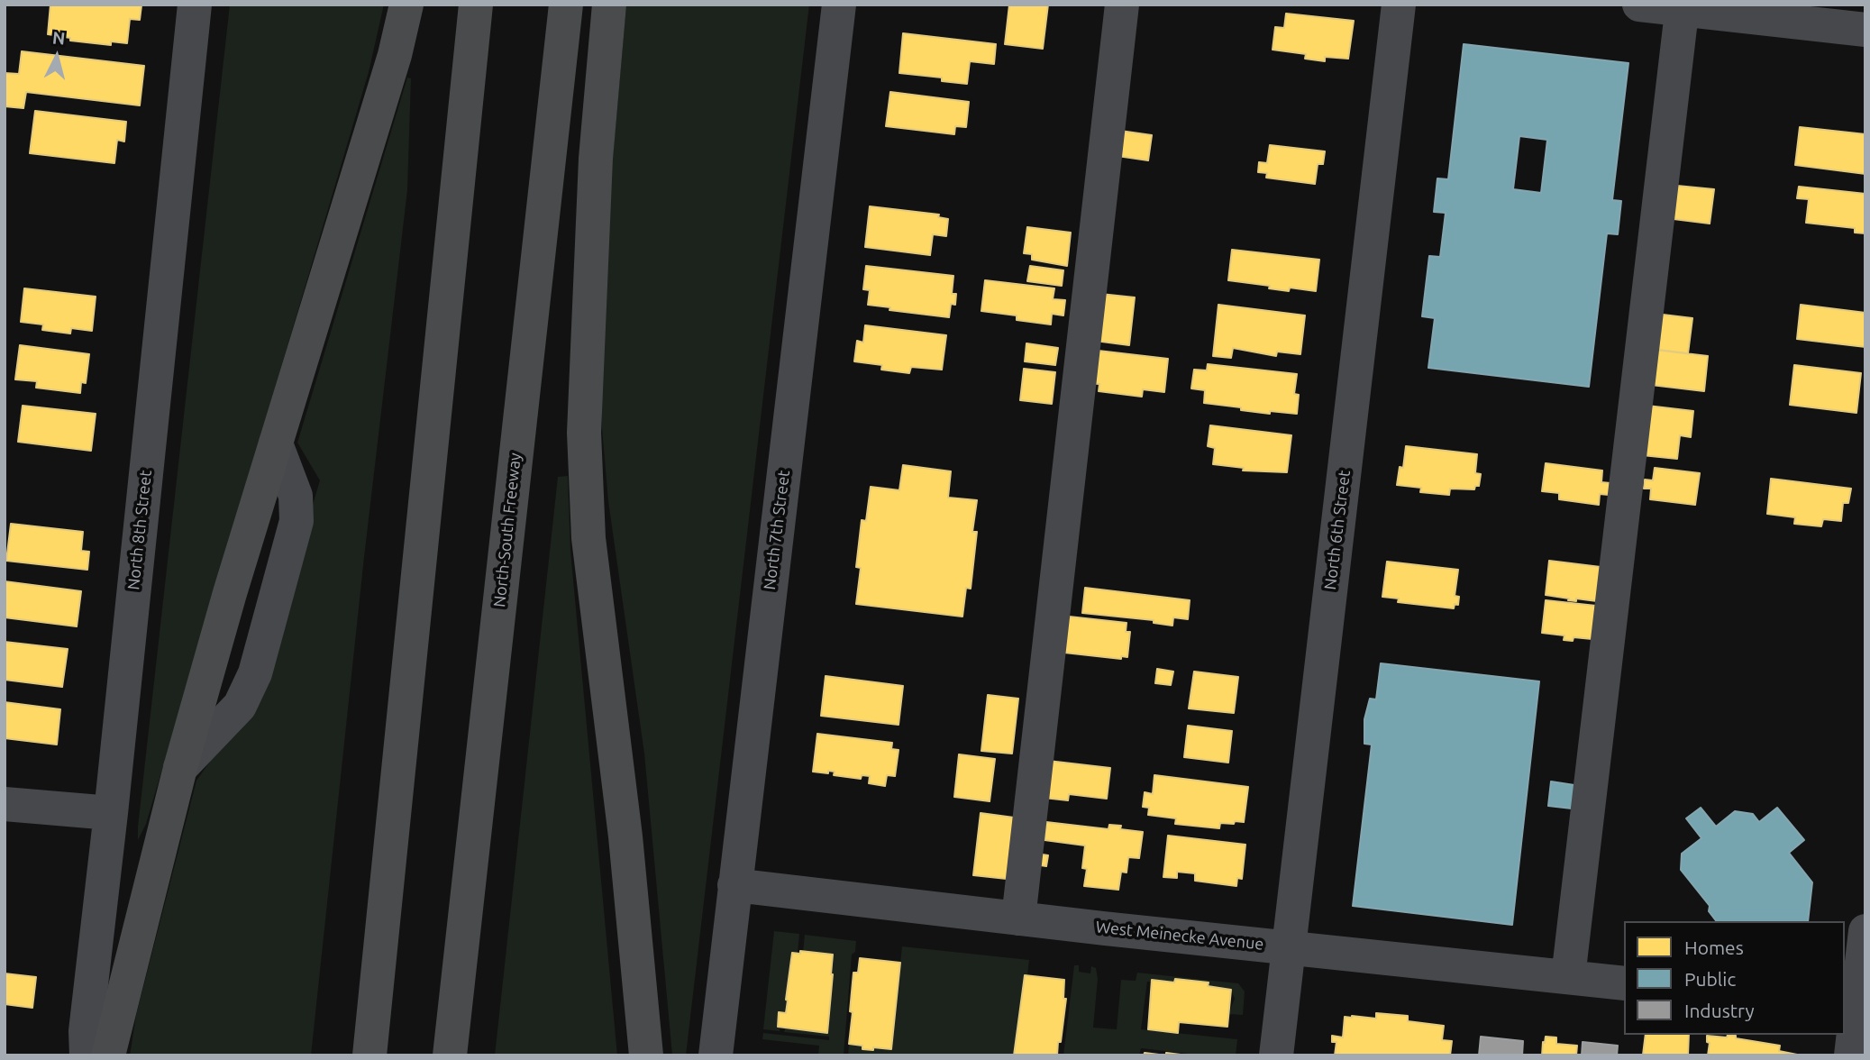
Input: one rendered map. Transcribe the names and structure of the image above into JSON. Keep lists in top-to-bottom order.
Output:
{
  "streets": {
    "highway": ["North-South Freeway"],
    "street": [
      "North 8th Street",
      "North 7th Street",
      "North 6th Street",
      "West Meinecke Avenue"
    ]
  },
  "crossings": [
    ["North 7th Street", "West Meinecke Avenue"],
    ["North 6th Street", "West Meinecke Avenue"]
  ],
  "legend": ["Homes", "Public", "Industry"],
  "north": "top"
}
